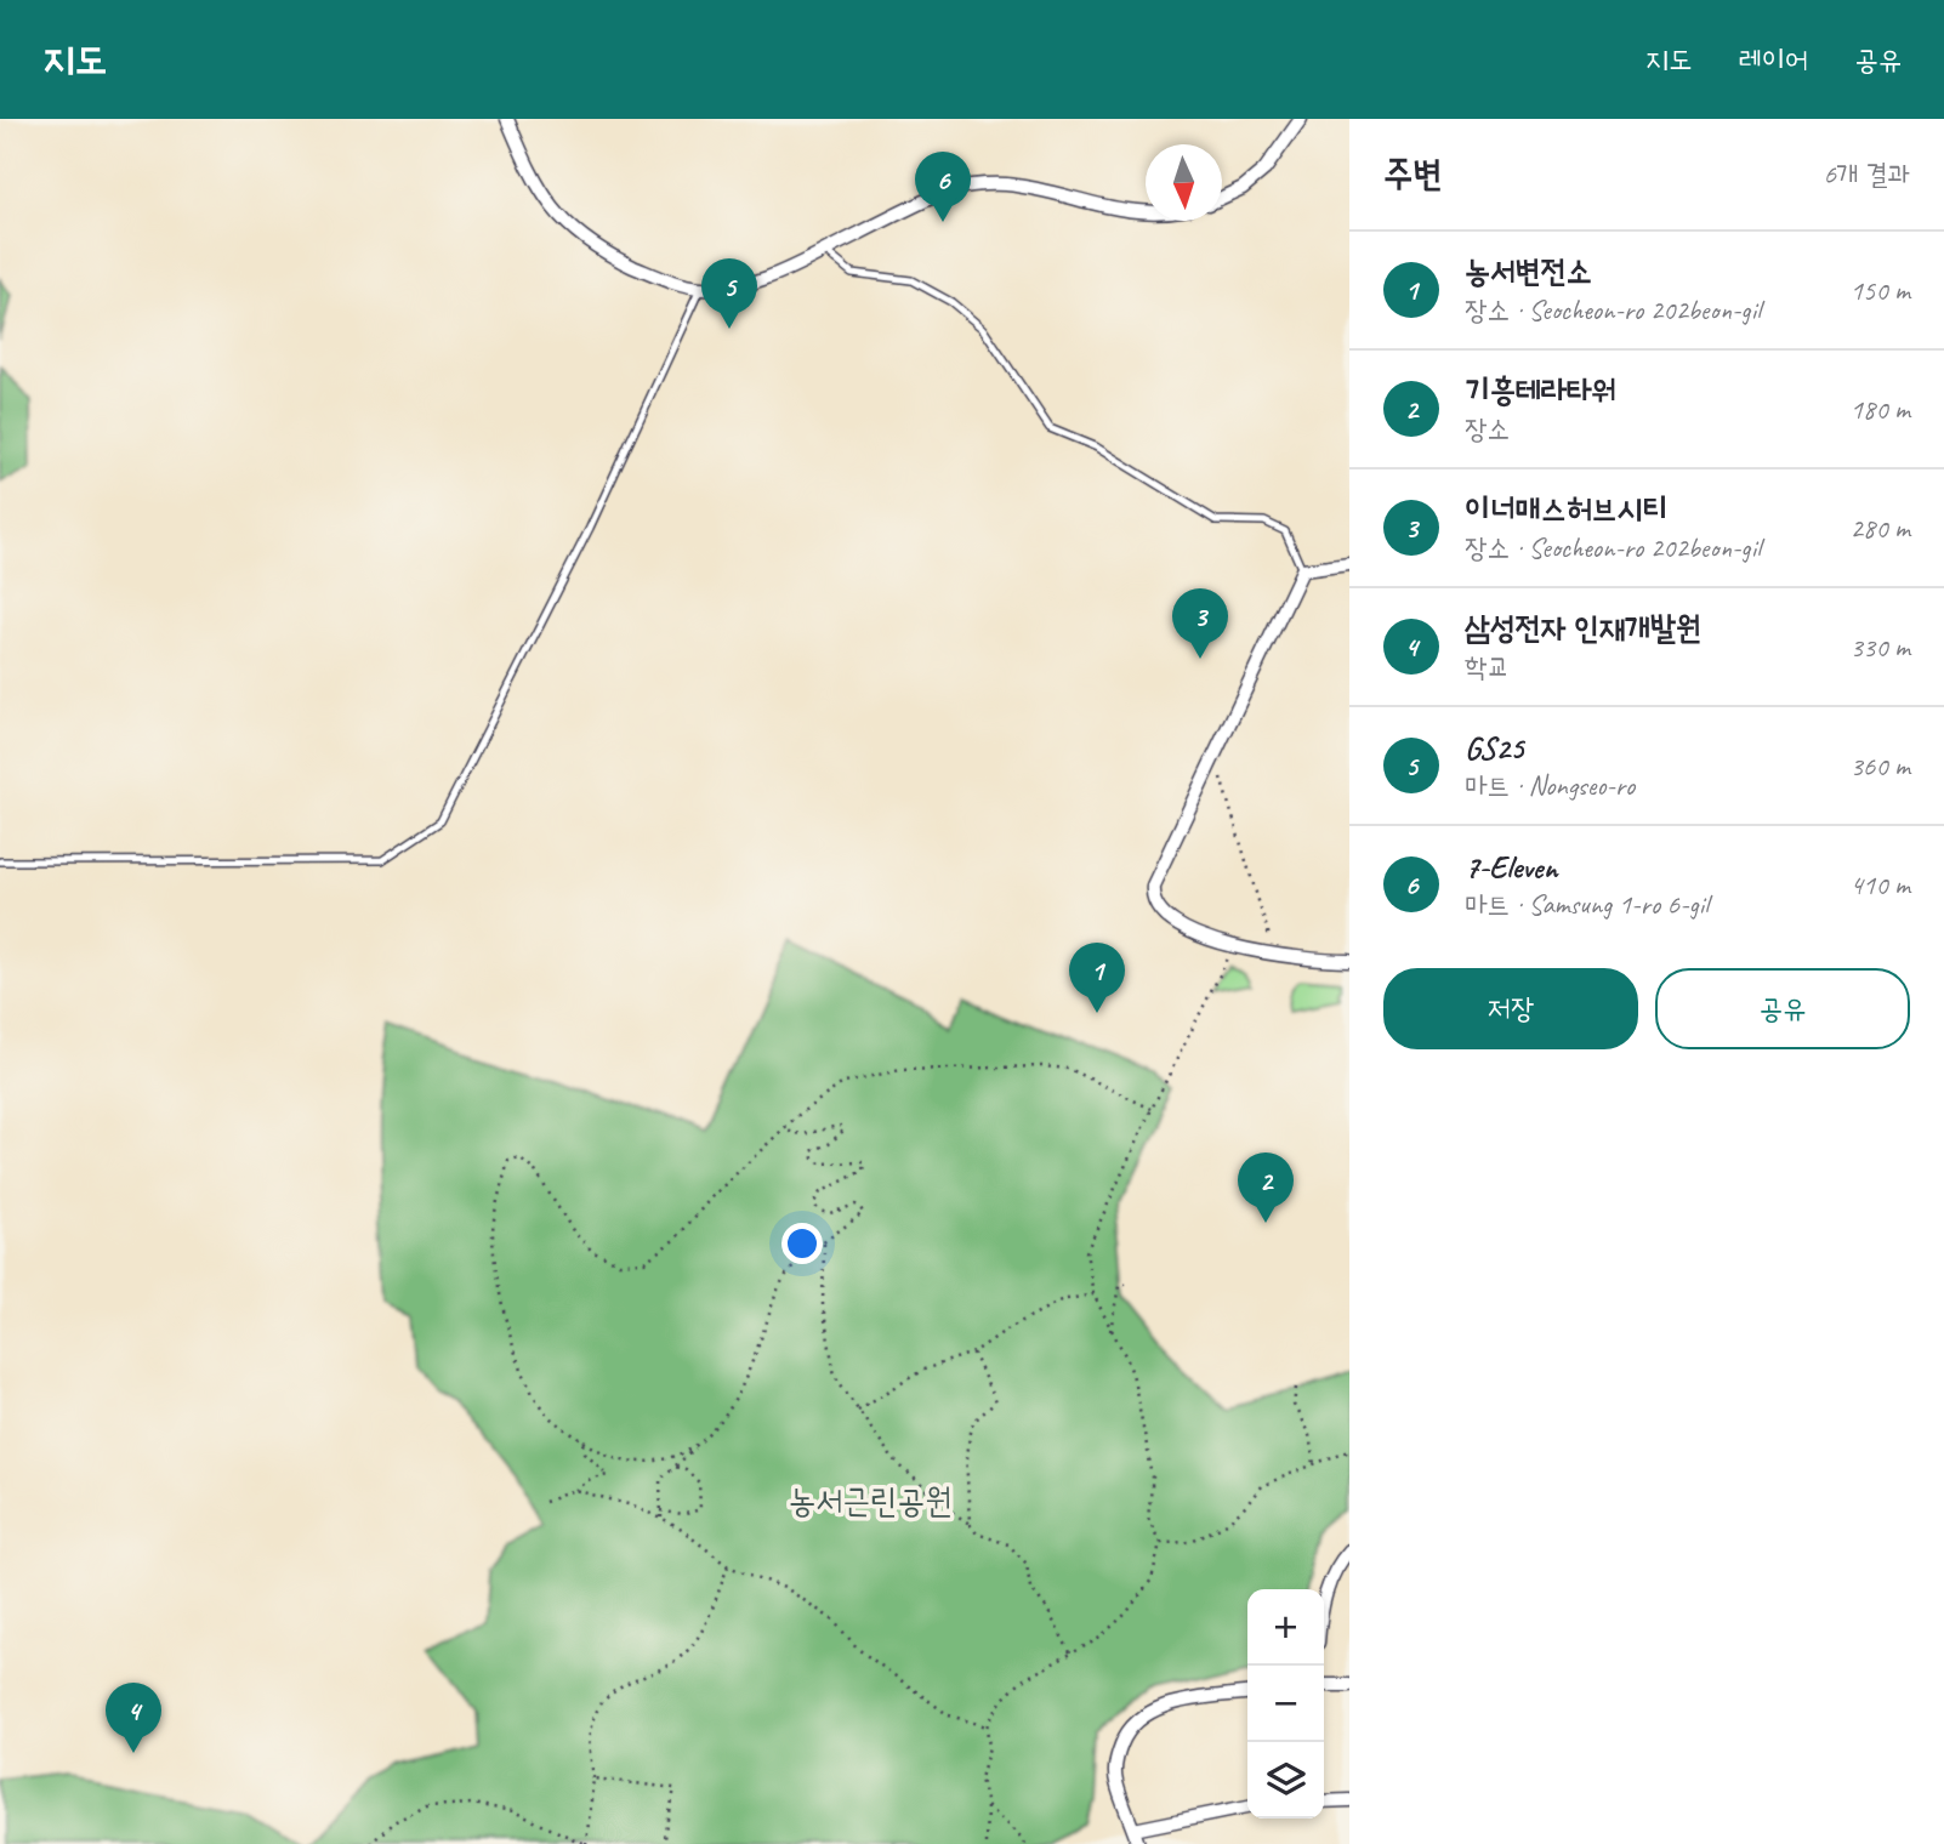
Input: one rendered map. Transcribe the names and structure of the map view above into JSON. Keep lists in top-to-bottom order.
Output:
{
  "parks": ["농서근린공원"],
  "north": "bottom",
  "page": {
    "header": "지도",
    "nav": ["지도", "레이어", "공유"],
    "heading": ["주변", "6개 결과"],
    "pins": [
      "6",
      "5",
      "3",
      "1",
      "2",
      "4"
    ],
    "list": [
      {
        "mark": "1",
        "name": "농서변전소",
        "note": "장소 · Seocheon-ro 202beon-gil",
        "value": "150 m"
      },
      {
        "mark": "2",
        "name": "기흥테라타워",
        "note": "장소",
        "value": "180 m"
      },
      {
        "mark": "3",
        "name": "이너매스허브시티",
        "note": "장소 · Seocheon-ro 202beon-gil",
        "value": "280 m"
      },
      {
        "mark": "4",
        "name": "삼성전자 인재개발원",
        "note": "학교",
        "value": "330 m"
      },
      {
        "mark": "5",
        "name": "GS25",
        "note": "마트 · Nongseo-ro",
        "value": "360 m"
      },
      {
        "mark": "6",
        "name": "7-Eleven",
        "note": "마트 · Samsung 1-ro 6-gil",
        "value": "410 m"
      }
    ],
    "buttons": ["저장", "공유"],
    "map_buttons": ["+", "−"]
  }
}
